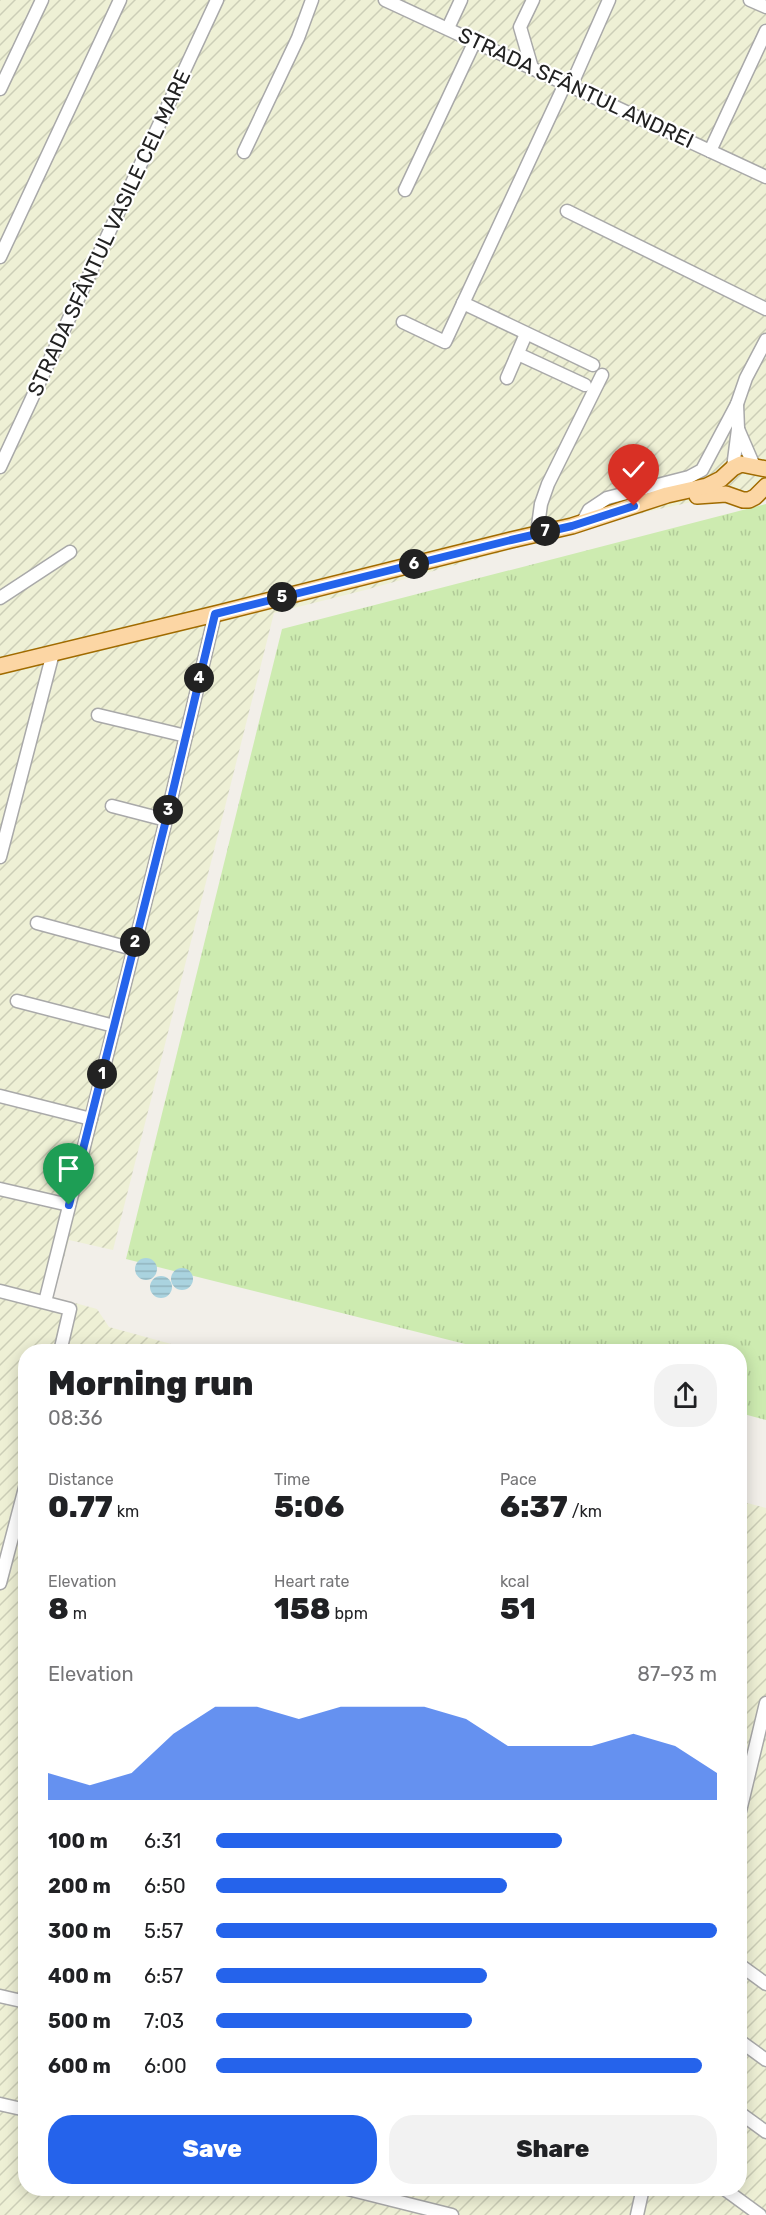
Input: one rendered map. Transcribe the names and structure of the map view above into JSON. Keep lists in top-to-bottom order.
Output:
{
  "streets": {
    "street": ["STRADA SFÂNTUL ANDREI", "STRADA SFÂNTUL VASILE CEL MARE"]
  },
  "page": {
    "pins": [
      "7",
      "6",
      "5",
      "4",
      "3",
      "2",
      "1"
    ],
    "heading": ["Morning run", "08:36"],
    "stats": [
      ["Distance", "0.77 km"],
      ["Time", "5:06"],
      ["Pace", "6:37 /km"],
      ["Elevation", "8 m"],
      ["Heart rate", "158 bpm"],
      ["kcal", "51"]
    ],
    "chart": ["Elevation", "87–93 m"],
    "list": [
      {
        "name": "100 m",
        "note": "6:31"
      },
      {
        "name": "200 m",
        "note": "6:50"
      },
      {
        "name": "300 m",
        "note": "5:57"
      },
      {
        "name": "400 m",
        "note": "6:57"
      },
      {
        "name": "500 m",
        "note": "7:03"
      },
      {
        "name": "600 m",
        "note": "6:00"
      }
    ],
    "buttons": ["Save", "Share"]
  }
}
